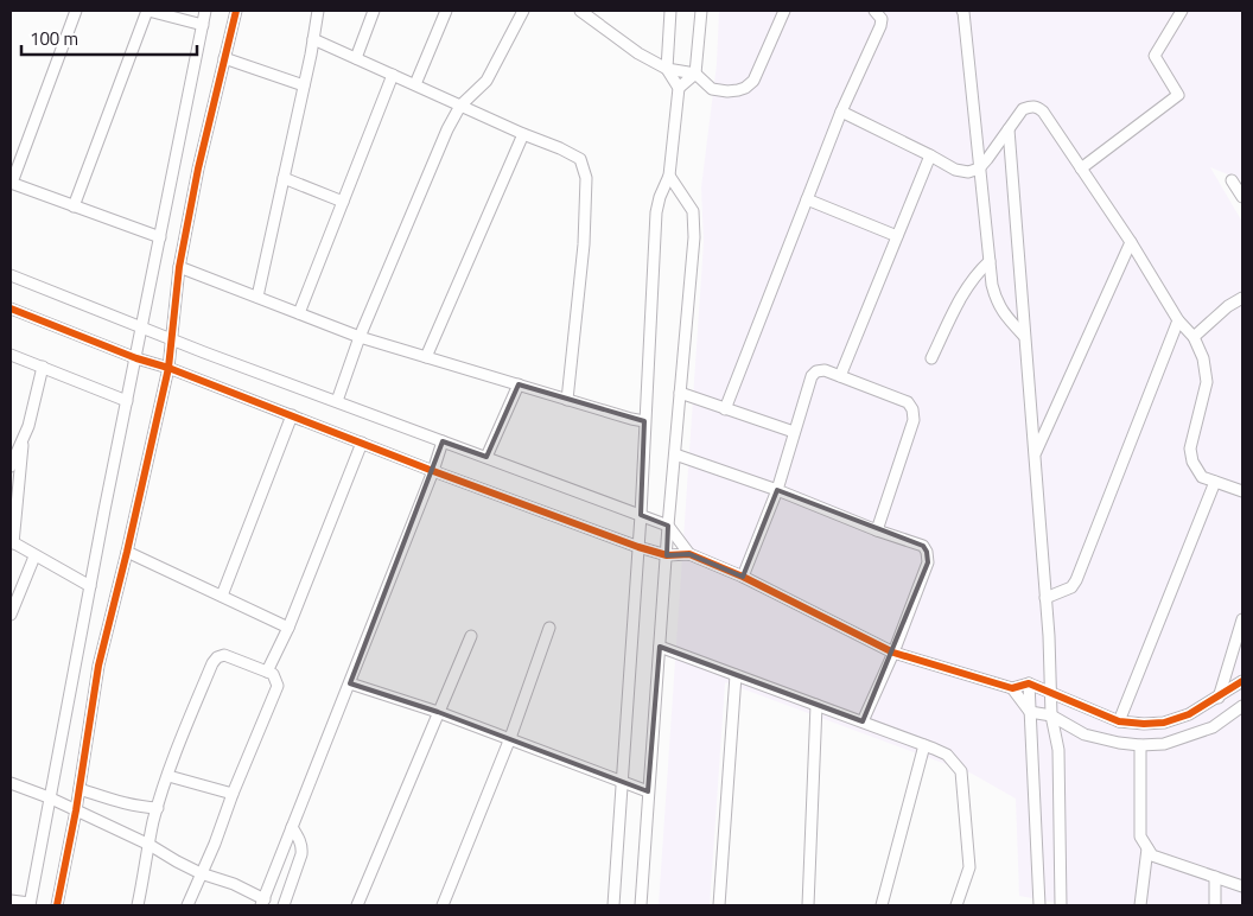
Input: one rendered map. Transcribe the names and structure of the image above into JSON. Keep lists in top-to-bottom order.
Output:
{
  "scale_bar": "100 m"
}
